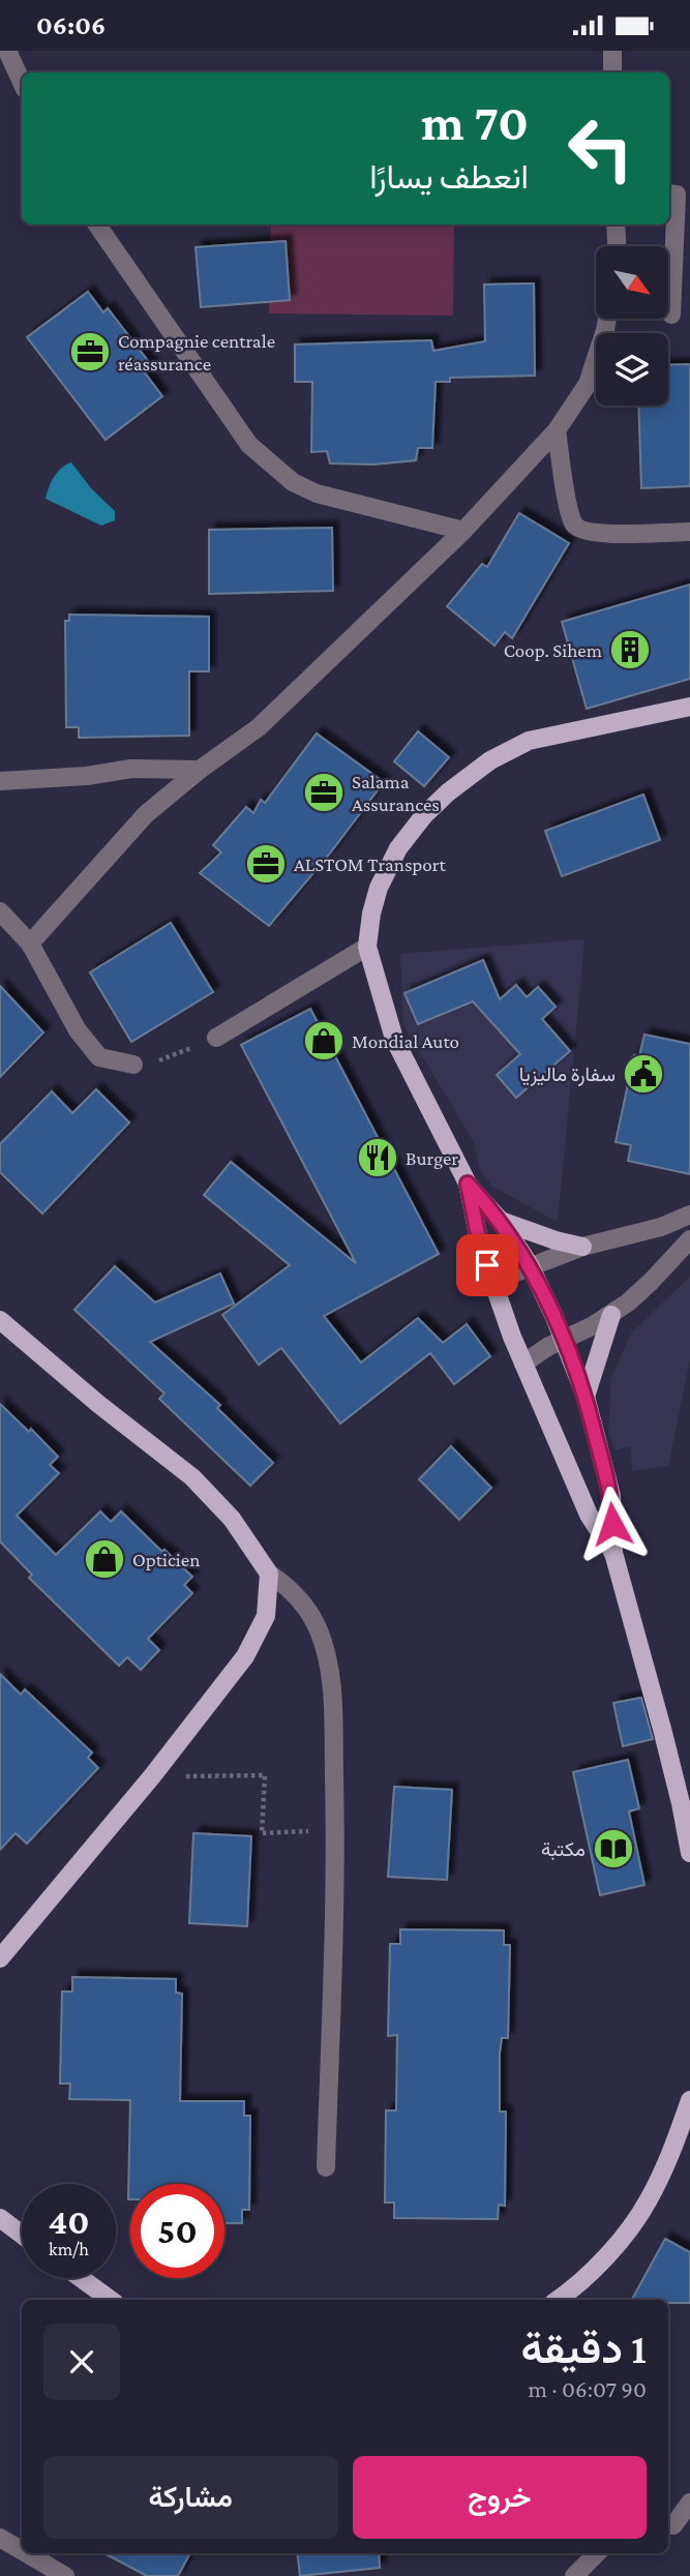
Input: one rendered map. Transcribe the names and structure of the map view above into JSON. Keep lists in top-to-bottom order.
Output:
{
  "places": {
    "office": ["Compagnie centrale réassurance", "Salama Assurances", "ALSTOM Transport"],
    "building": ["Coop. Sihem"],
    "shop": ["Mondial Auto", "Opticien"],
    "public building": ["سفارة ماليزيا"],
    "restaurant": ["Burger"],
    "library": ["مكتبة"]
  },
  "north": "bottom right",
  "page": {
    "status": "06:06",
    "turn": ["70 m", "انعطف يسارًا"],
    "speed": "40 km/h",
    "limit": "50",
    "heading": ["1 دقيقة", "90 m · 06:07"],
    "buttons": ["خروج", "مشاركة"]
  }
}
